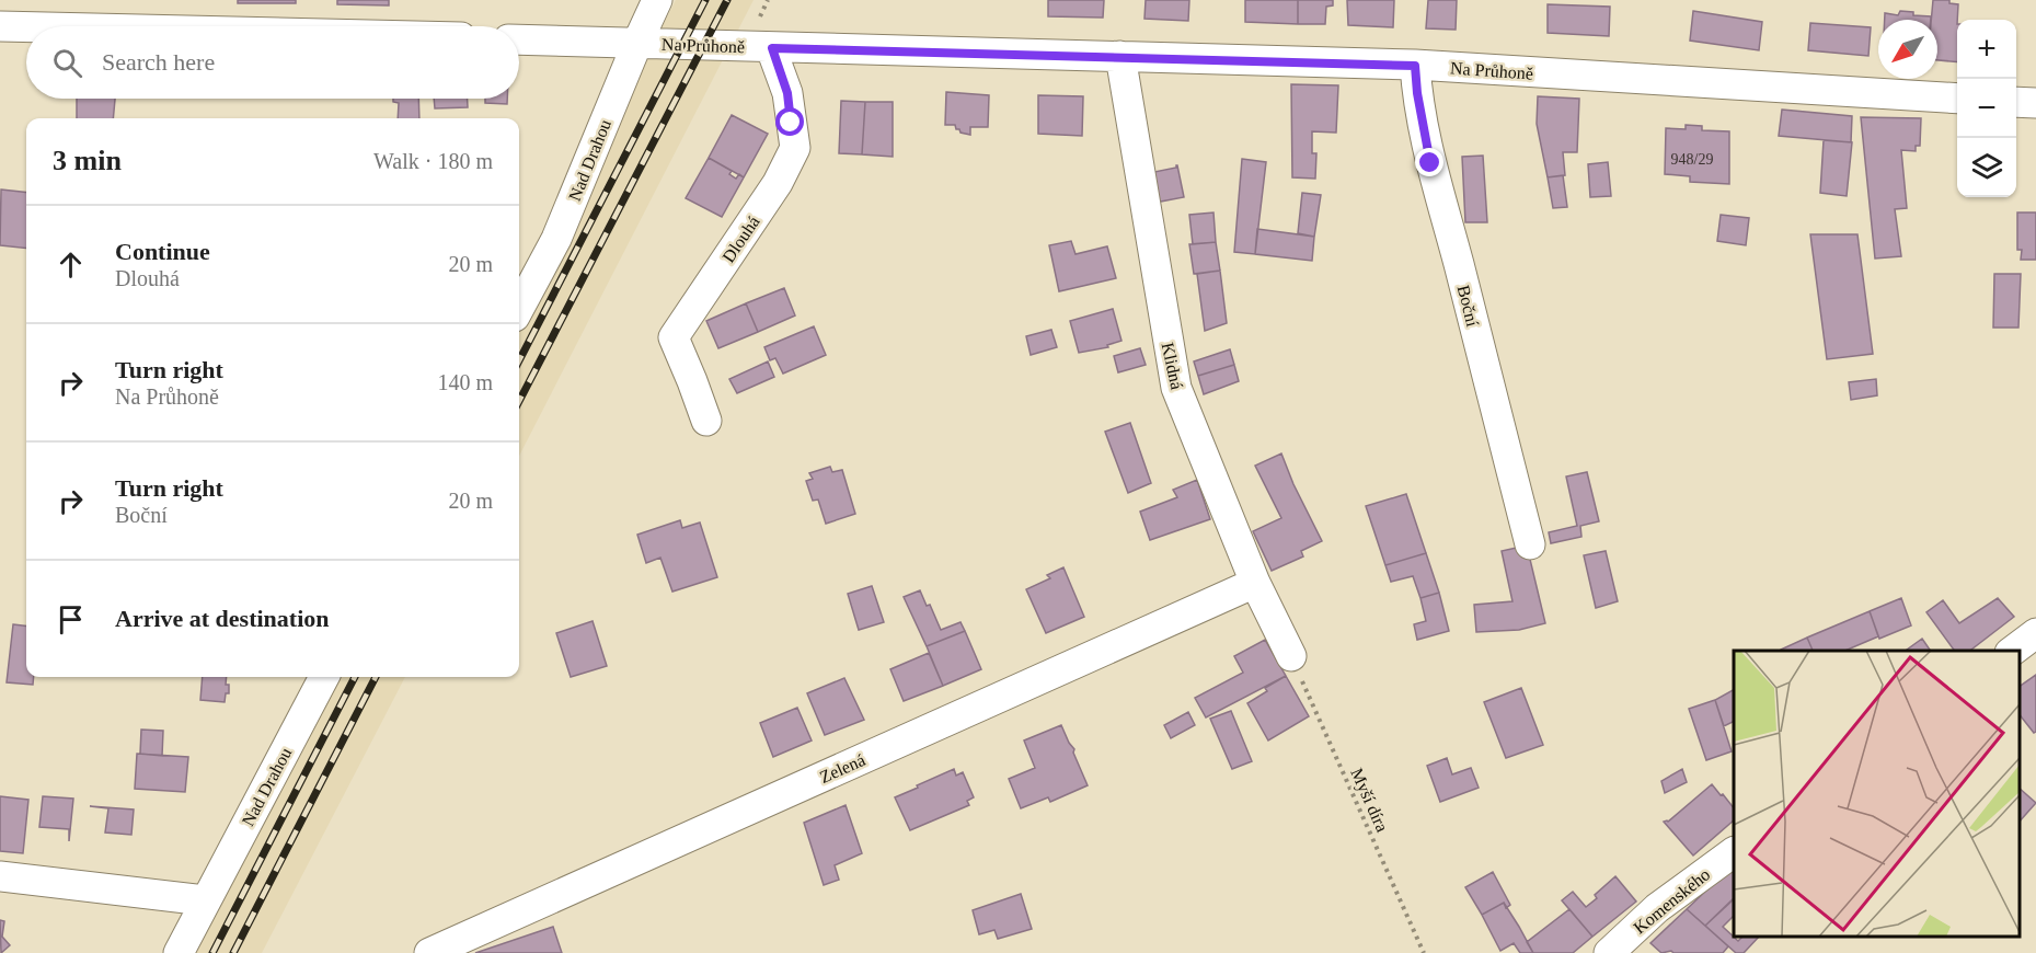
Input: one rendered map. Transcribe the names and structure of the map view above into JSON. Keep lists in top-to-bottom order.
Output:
{
  "streets": {
    "street": [
      "Na Průhoně",
      "Nad Drahou",
      "Dlouhá",
      "Boční",
      "Klidná",
      "Zelená",
      "Komenského"
    ],
    "path": ["Myší díra"]
  },
  "crossings": [
    ["Na Průhoně", "Nad Drahou"],
    ["Na Průhoně", "Dlouhá"],
    ["Na Průhoně", "Boční"],
    ["Na Průhoně", "Klidná"],
    ["Klidná", "Zelená"],
    ["Klidná", "Myší díra"]
  ],
  "house_numbers": ["948/29"],
  "north": "bottom left",
  "page": {
    "map_buttons": ["+", "−"],
    "search": "Search here",
    "heading": ["3 min", "Walk · 180 m"],
    "list": [
      ["Continue", "Dlouhá", "20 m"],
      ["Turn right", "Na Průhoně", "140 m"],
      ["Turn right", "Boční", "20 m"],
      "Arrive at destination"
    ]
  }
}
